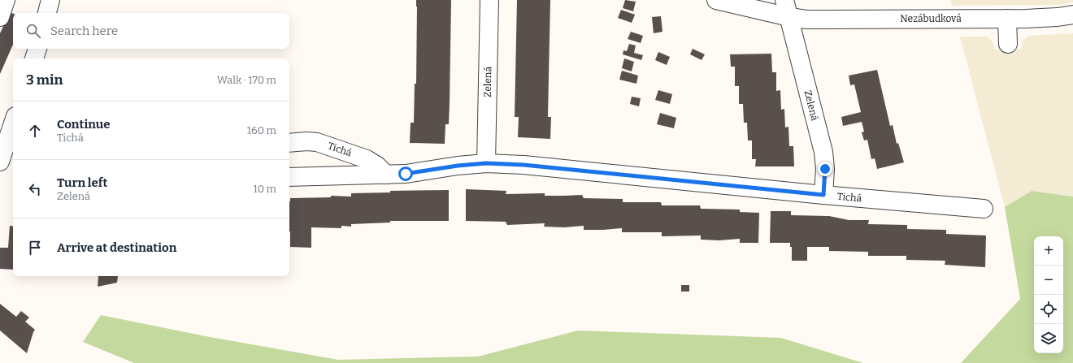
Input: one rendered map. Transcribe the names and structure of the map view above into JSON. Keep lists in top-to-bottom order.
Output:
{
  "streets": {
    "street": ["Nezábudková", "Zelená", "Tichá"]
  },
  "crossings": [
    ["Nezábudková", "Zelená"],
    ["Zelená", "Tichá"]
  ],
  "page": {
    "search": "Search here",
    "heading": ["3 min", "Walk · 170 m"],
    "list": [
      ["Continue", "Tichá", "160 m"],
      ["Turn left", "Zelená", "10 m"],
      "Arrive at destination"
    ],
    "map_buttons": ["+", "−"]
  }
}
